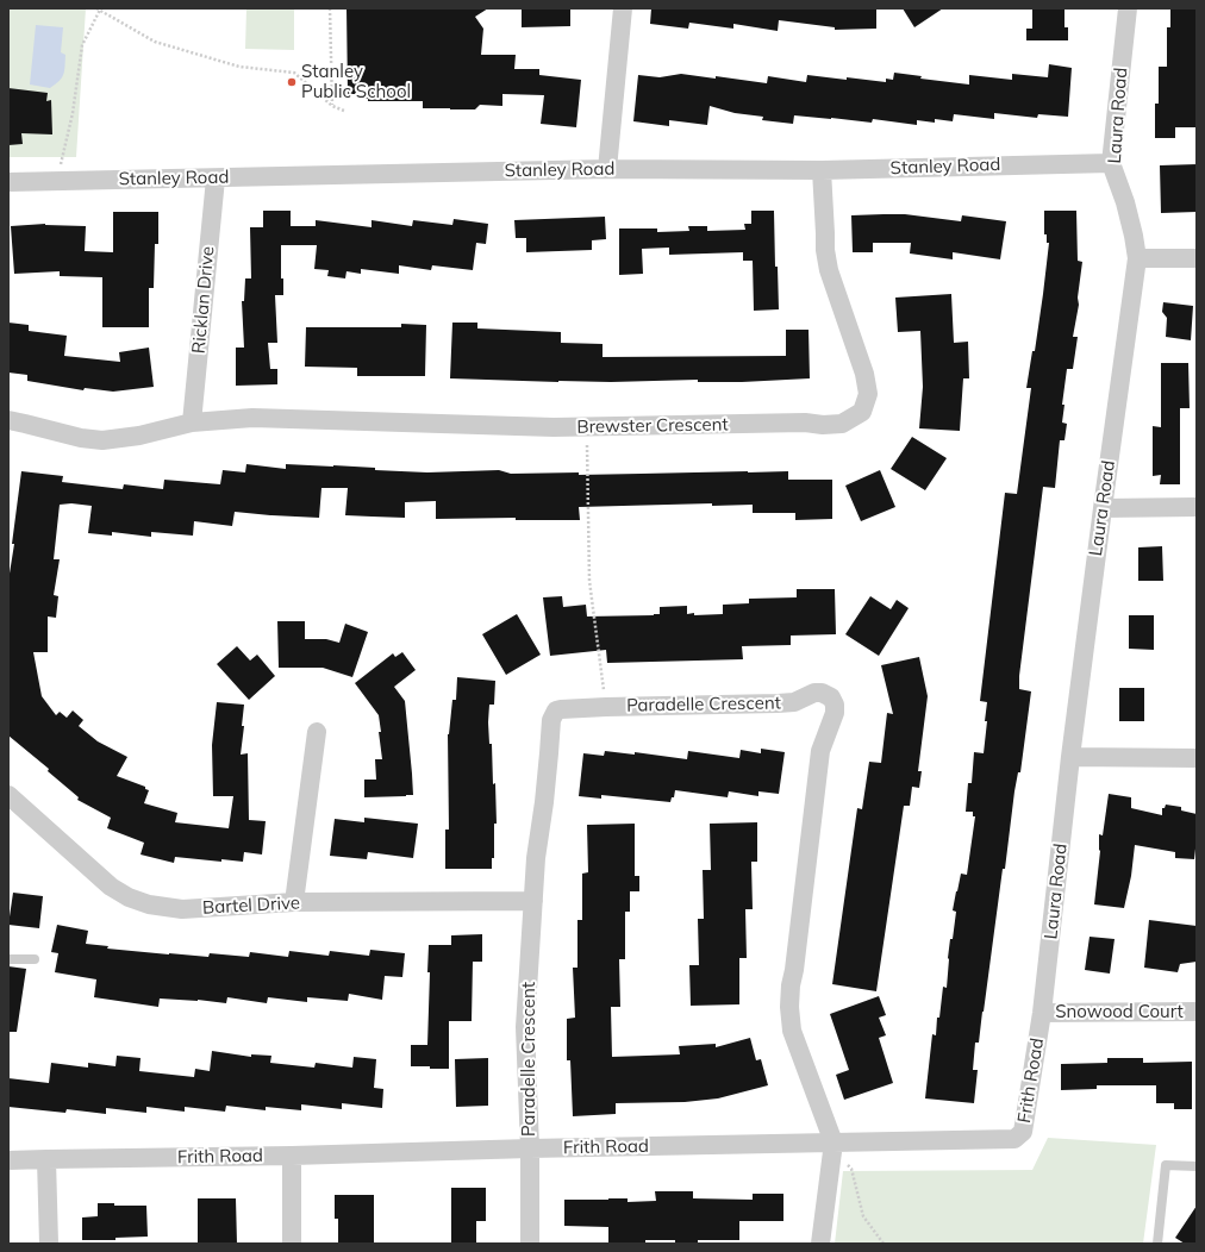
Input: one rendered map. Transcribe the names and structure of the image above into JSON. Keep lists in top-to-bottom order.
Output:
{
  "streets": {
    "street": [
      "Laura Road",
      "Stanley Road",
      "Ricklan Drive",
      "Brewster Crescent",
      "Paradelle Crescent",
      "Bartel Drive",
      "Snowood Court",
      "Frith Road"
    ]
  },
  "crossings": [
    ["Laura Road", "Stanley Road"],
    ["Laura Road", "Snowood Court"],
    ["Laura Road", "Frith Road"],
    ["Stanley Road", "Ricklan Drive"],
    ["Stanley Road", "Brewster Crescent"],
    ["Ricklan Drive", "Brewster Crescent"],
    ["Paradelle Crescent", "Bartel Drive"],
    ["Paradelle Crescent", "Frith Road"],
    ["Snowood Court", "Frith Road"]
  ],
  "places": ["Stanley Public School"]
}
